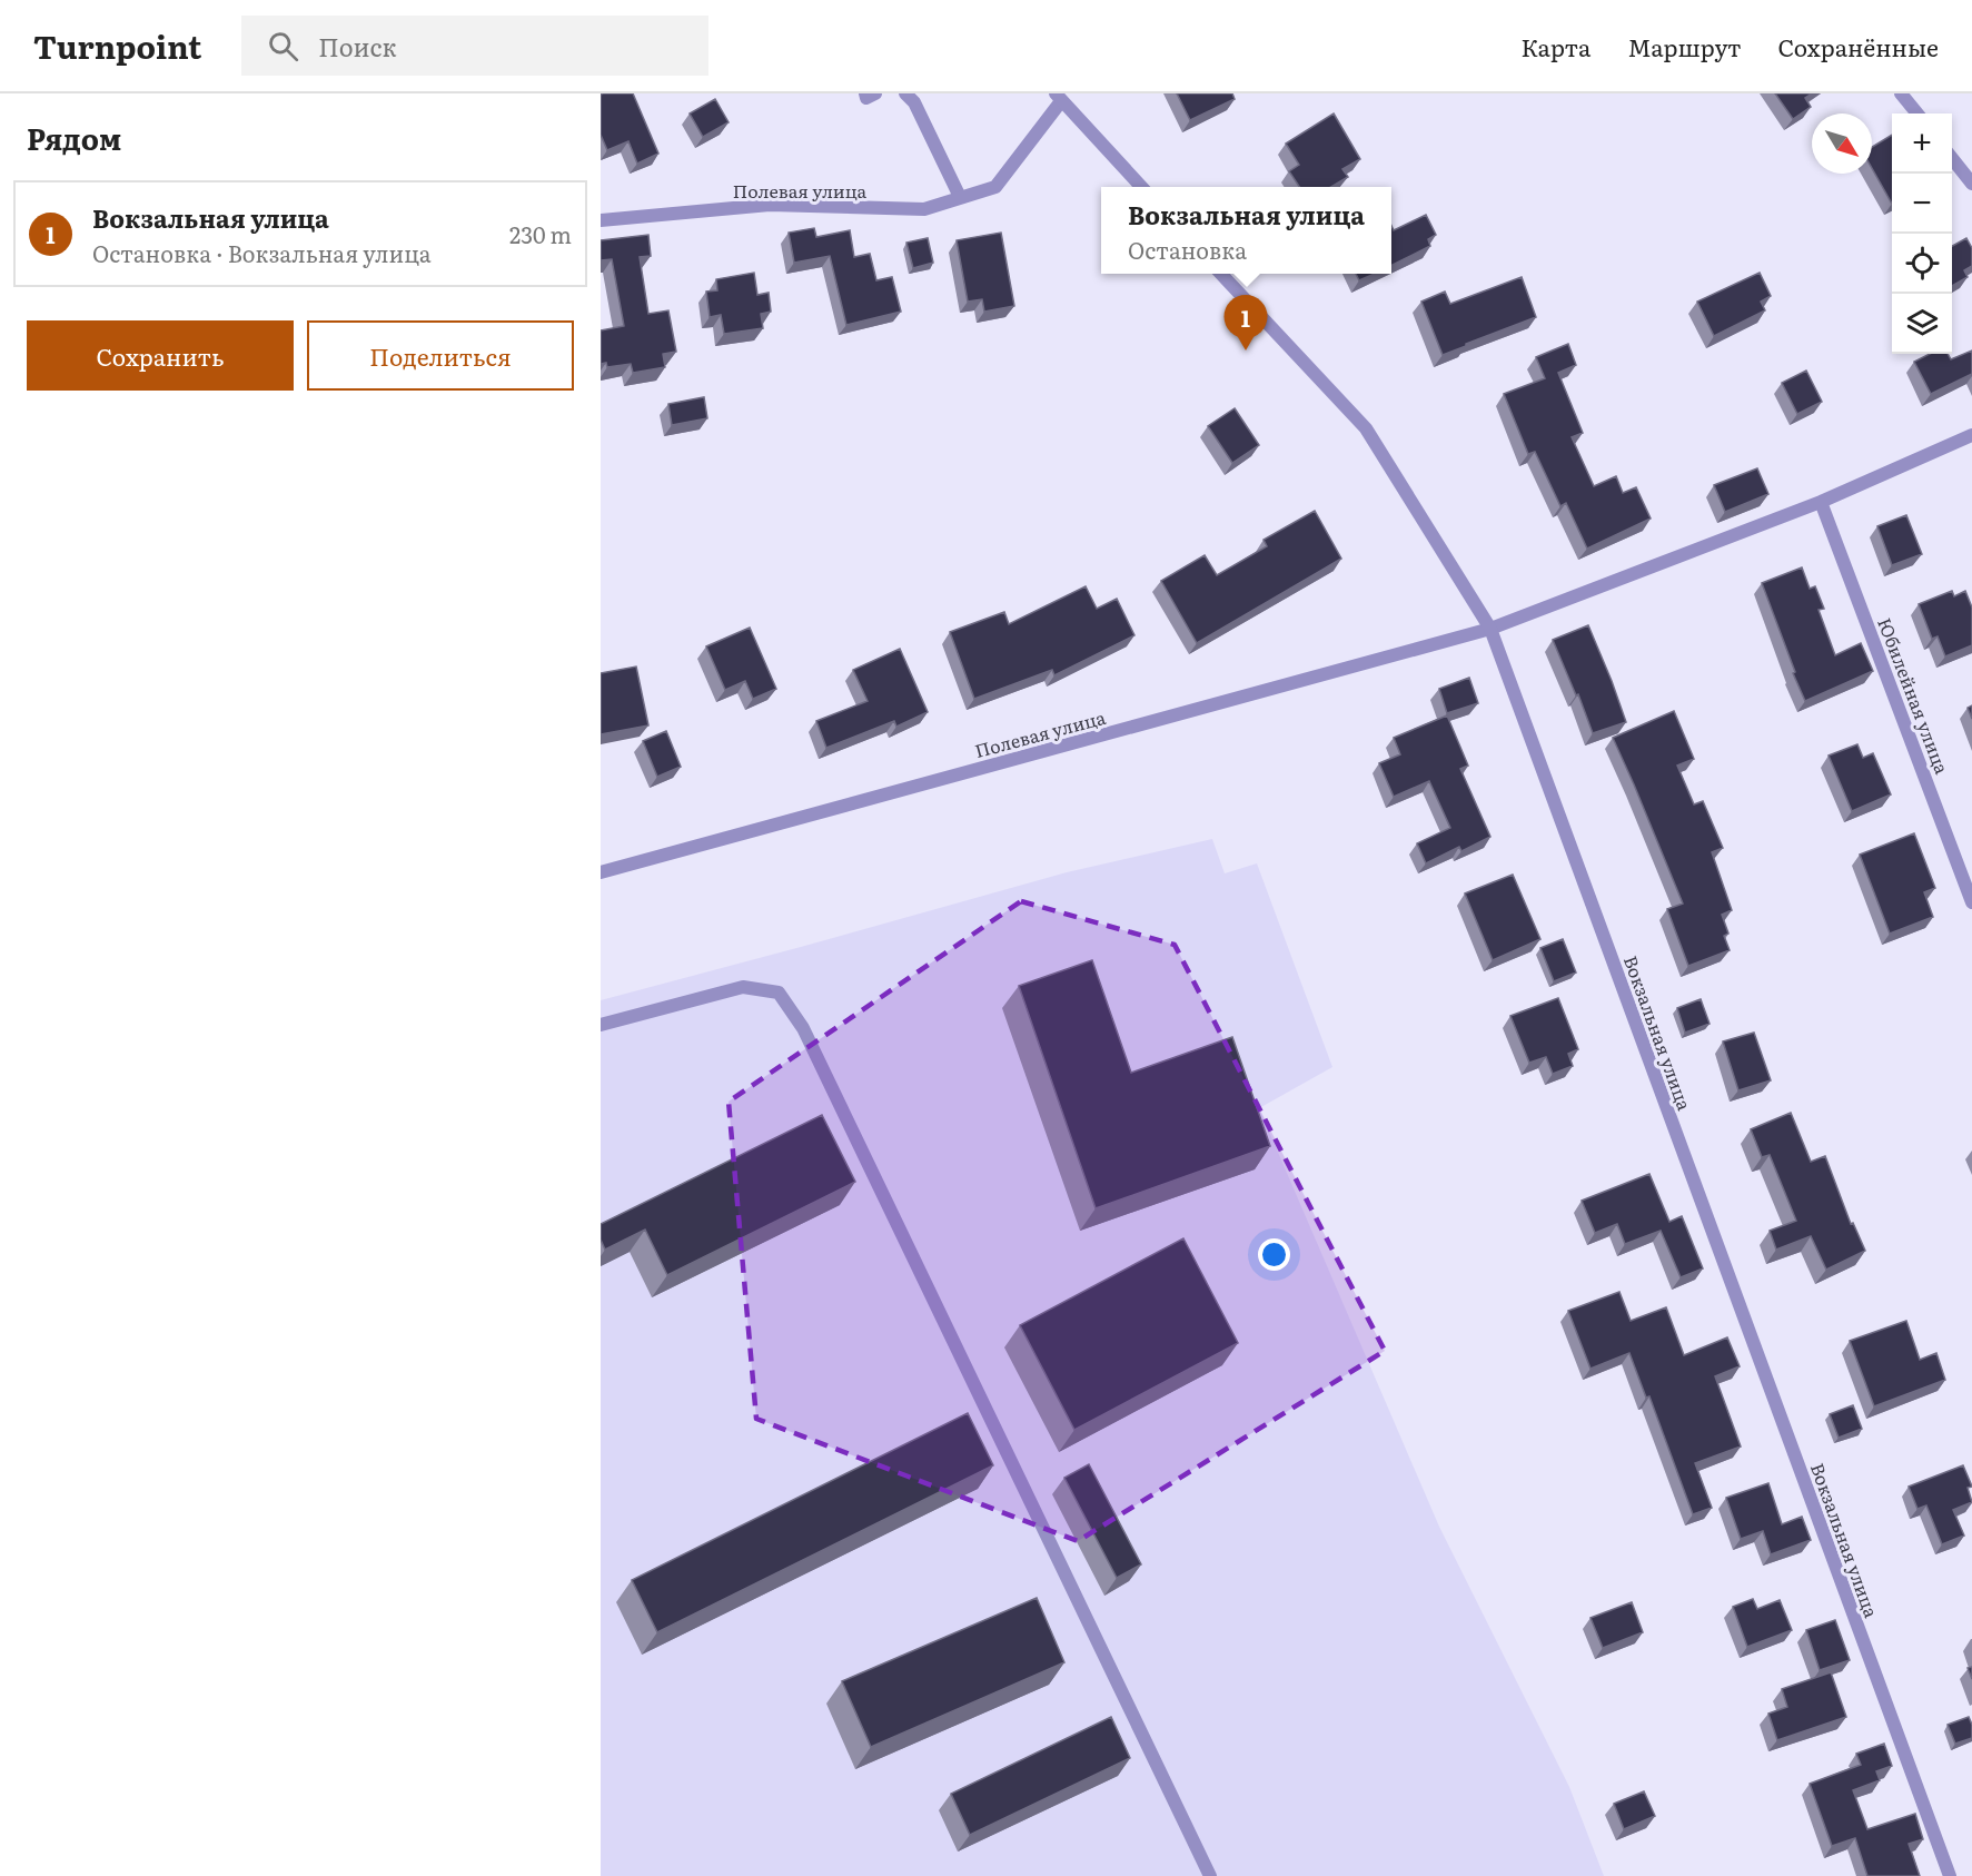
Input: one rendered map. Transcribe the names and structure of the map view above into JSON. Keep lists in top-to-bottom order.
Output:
{
  "streets": {
    "street": ["Полевая улица", "Юбилейная улица", "Вокзальная улица"]
  },
  "crossings": [
    ["Полевая улица", "Юбилейная улица"],
    ["Полевая улица", "Вокзальная улица"]
  ],
  "north": "bottom right",
  "page": {
    "header": "Turnpoint",
    "search": "Поиск",
    "nav": ["Карта", "Маршрут", "Сохранённые"],
    "heading": "Рядом",
    "map_buttons": ["+", "−"],
    "list": [
      {
        "mark": "1",
        "name": "Вокзальная улица",
        "note": "Остановка · Вокзальная улица",
        "value": "230 m"
      }
    ],
    "popup": ["Вокзальная улица", "Остановка"],
    "pins": "1",
    "buttons": ["Сохранить", "Поделиться"]
  }
}
